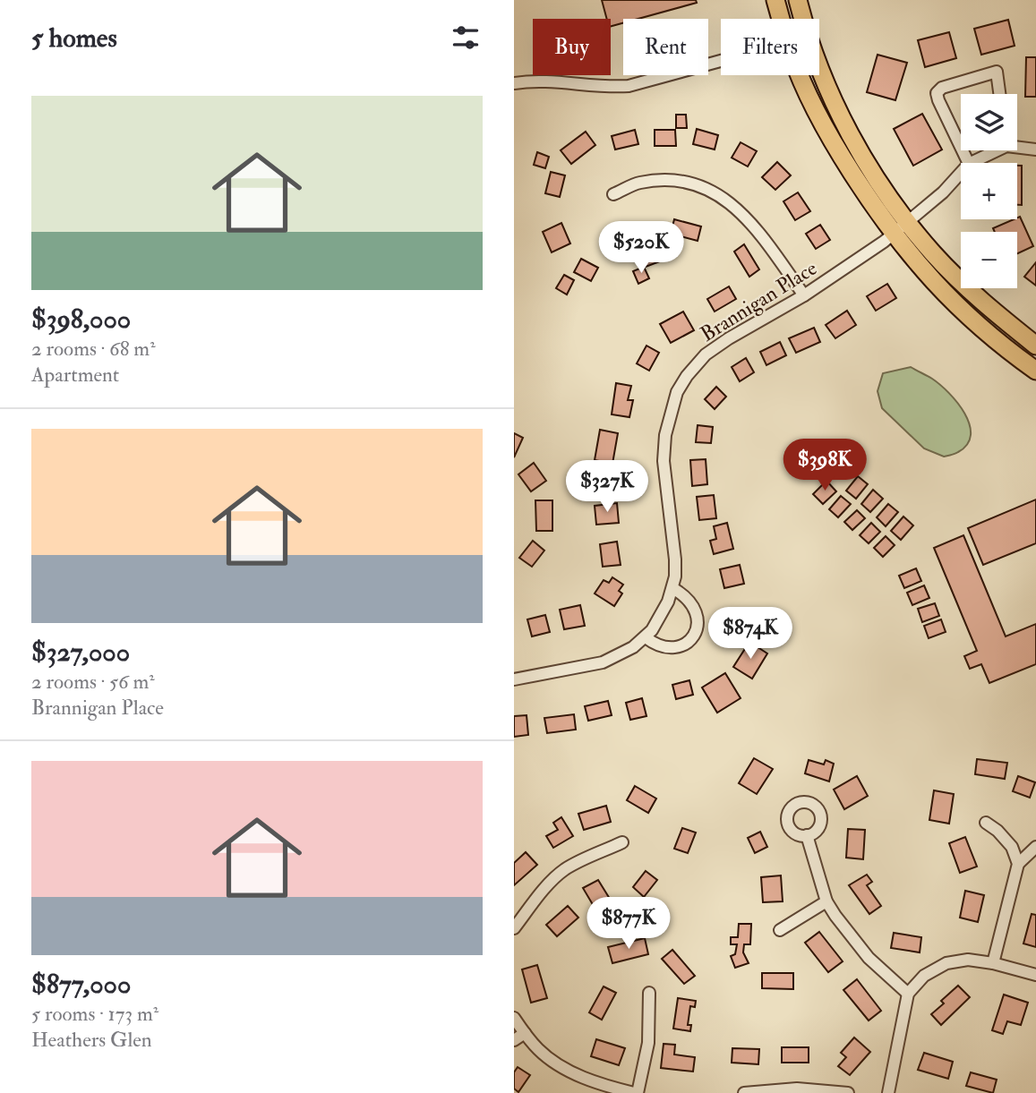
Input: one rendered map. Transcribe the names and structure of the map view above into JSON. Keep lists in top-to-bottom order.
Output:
{
  "streets": {
    "street": ["Brannigan Place"]
  },
  "page": {
    "heading": "5 homes",
    "chip": ["Buy", "Rent", "Filters"],
    "list": [
      {
        "name": "$398,000",
        "note": "2 rooms · 68 m² · Apartment"
      },
      {
        "name": "$327,000",
        "note": "2 rooms · 56 m² · Brannigan Place"
      },
      {
        "name": "$877,000",
        "note": "5 rooms · 173 m² · Heathers Glen"
      }
    ],
    "map_buttons": ["+", "−"],
    "price": [
      "$520K",
      "$398K",
      "$327K",
      "$874K",
      "$877K"
    ]
  }
}
